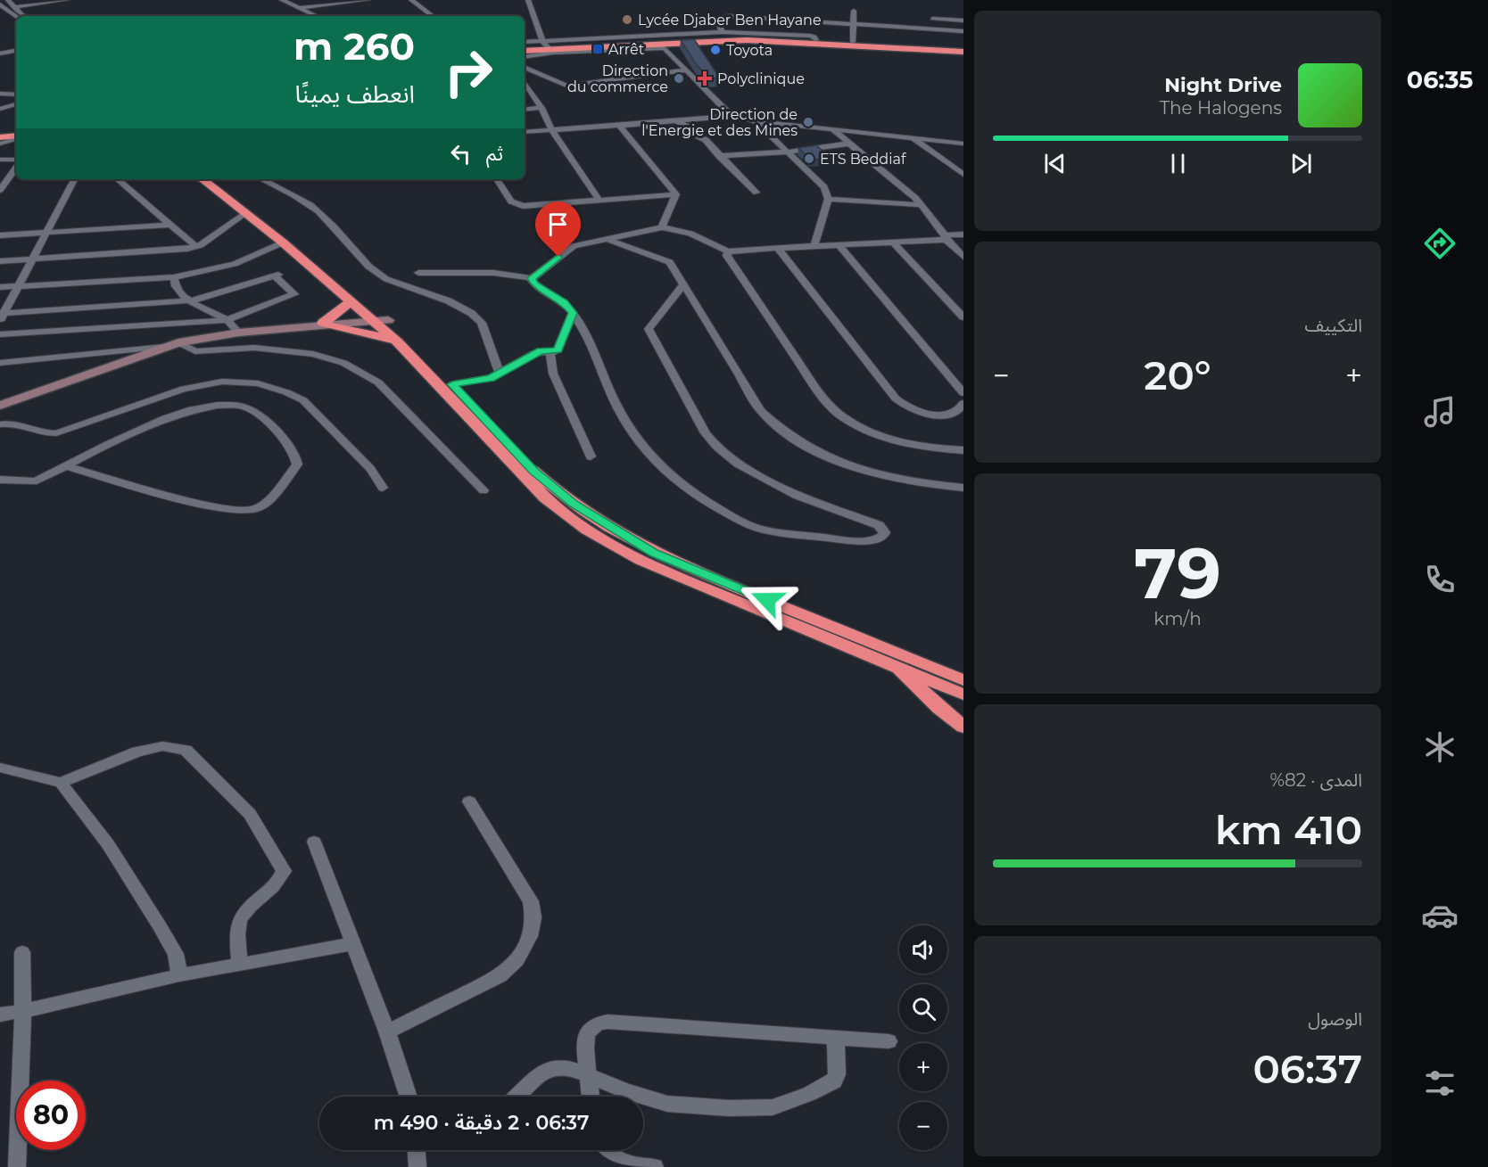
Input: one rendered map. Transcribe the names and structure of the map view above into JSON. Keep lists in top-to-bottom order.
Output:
{
  "places": {
    "other": [
      "Lycée Djaber Ben Hayane",
      "Toyota",
      "Direction du commerce",
      "Direction de l'Energie et des Mines",
      "ETS Beddiaf"
    ],
    "transit": ["Arrêt"],
    "health": ["Polyclinique"]
  },
  "page": {
    "tabs": "06:35",
    "turn": ["260 m", "انعطف يمينًا"],
    "song": ["Night Drive", "The Halogens"],
    "then": "ثم",
    "tile": [
      "التكييف",
      ["79", "km/h"],
      ["المدى · 82%", "410 km"],
      ["الوصول", "06:37"]
    ],
    "heat": ["−", "20°", "+"],
    "map_buttons": ["+", "−"],
    "limit": "80",
    "trip": "06:37 · 2 دقيقة · 490 m"
  }
}
